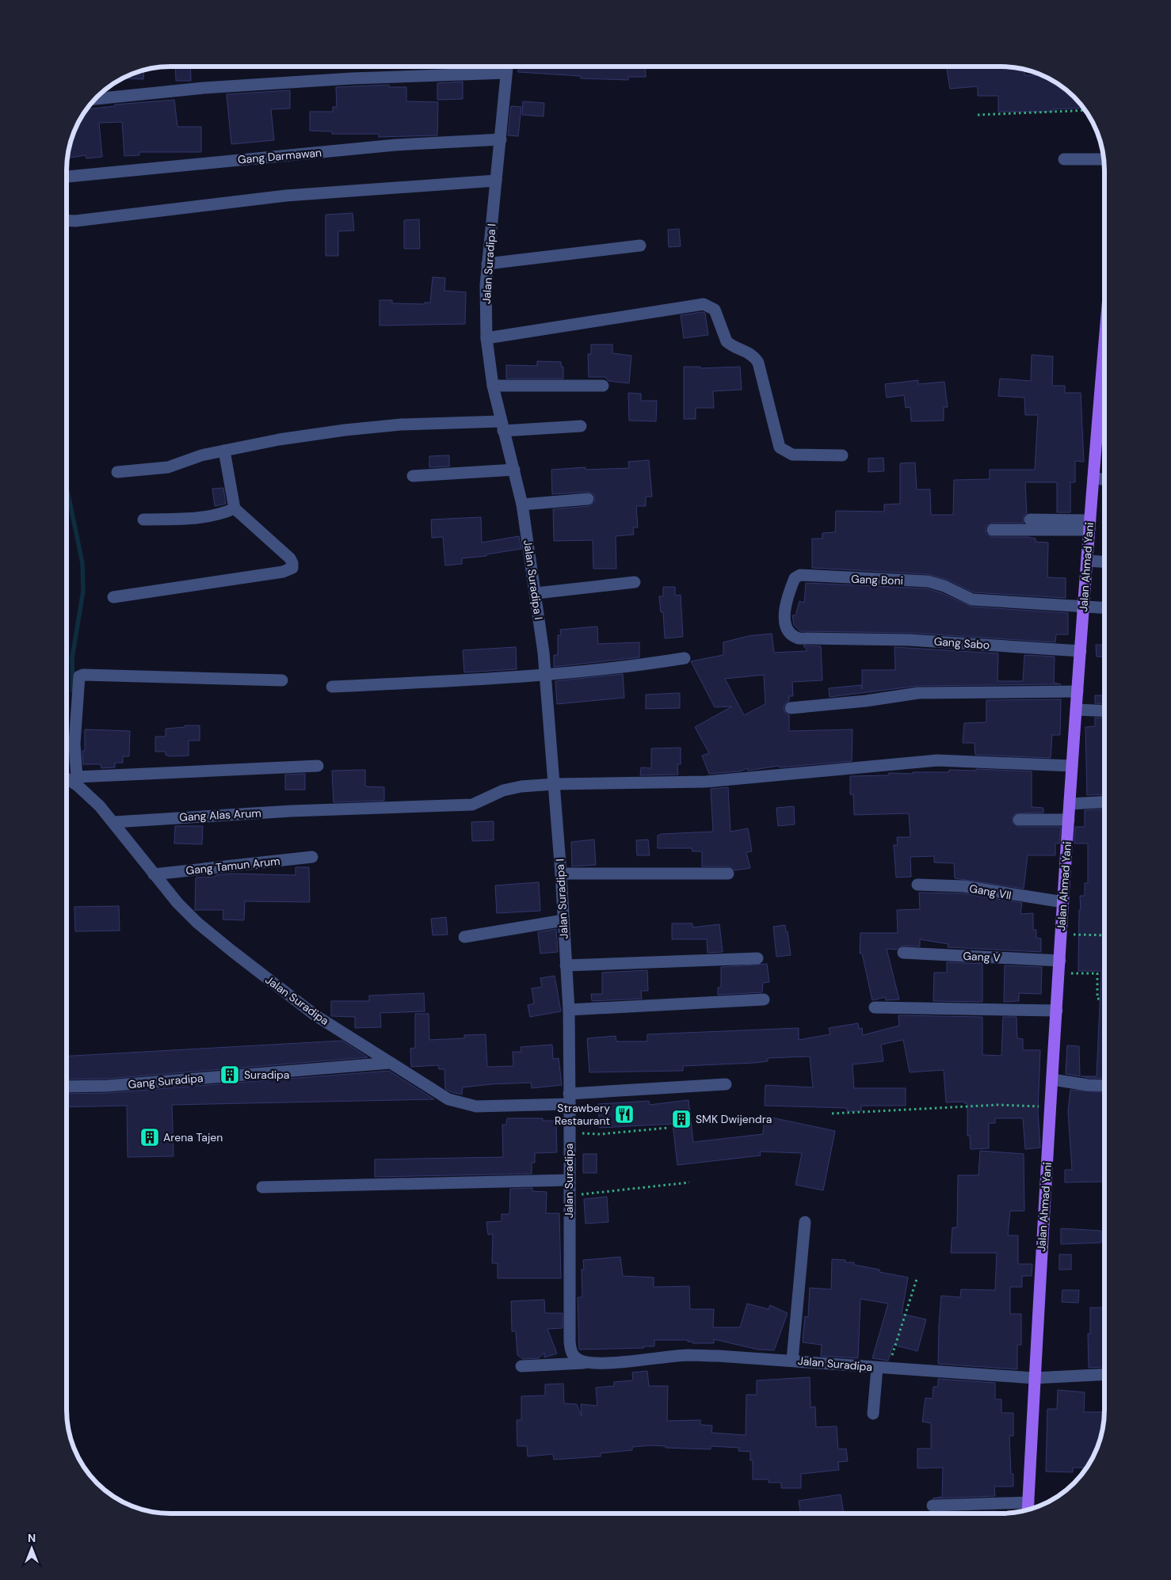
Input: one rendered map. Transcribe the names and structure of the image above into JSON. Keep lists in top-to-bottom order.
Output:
{
  "streets": {
    "main road": ["Jalan Ahmad Yani"],
    "street": [
      "Gang Darmawan",
      "Jalan Suradipa I",
      "Gang Boni",
      "Gang Sabo",
      "Gang Alas Arum",
      "Gang Tamun Arum",
      "Gang VII",
      "Gang V",
      "Jalan Suradipa",
      "Gang Suradipa"
    ]
  },
  "crossings": [
    ["Gang Darmawan", "Jalan Suradipa I"],
    ["Jalan Suradipa I", "Gang Alas Arum"],
    ["Jalan Suradipa I", "Jalan Suradipa"],
    ["Jalan Ahmad Yani", "Gang Boni"],
    ["Jalan Ahmad Yani", "Gang Sabo"],
    ["Jalan Ahmad Yani", "Gang Alas Arum"],
    ["Jalan Ahmad Yani", "Gang VII"],
    ["Jalan Ahmad Yani", "Gang V"],
    ["Jalan Ahmad Yani", "Jalan Suradipa"],
    ["Gang Boni", "Gang Sabo"],
    ["Gang Alas Arum", "Jalan Suradipa"],
    ["Gang Tamun Arum", "Jalan Suradipa"],
    ["Jalan Suradipa", "Gang Suradipa"]
  ],
  "places": {
    "building": ["Suradipa", "SMK Dwijendra", "Arena Tajen"],
    "restaurant": ["Strawbery Restaurant"]
  },
  "north": "top"
}
